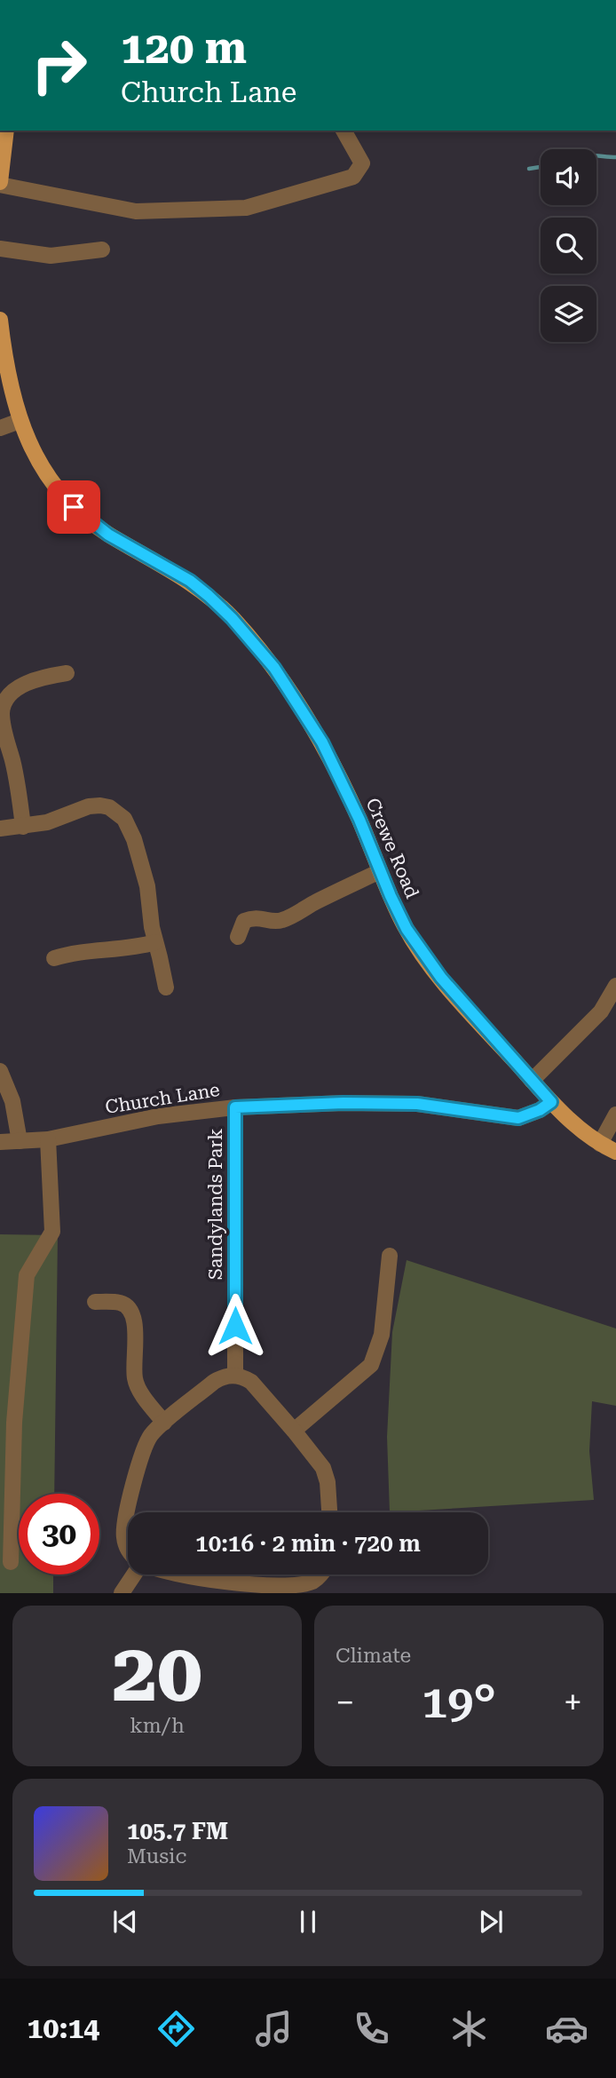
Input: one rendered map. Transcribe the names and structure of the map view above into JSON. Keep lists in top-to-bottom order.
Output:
{
  "streets": {
    "main road": ["Crewe Road"],
    "street": ["Church Lane", "Sandylands Park"]
  },
  "crossings": [
    ["Crewe Road", "Church Lane"],
    ["Church Lane", "Sandylands Park"]
  ],
  "page": {
    "turn": ["120 m", "Church Lane"],
    "limit": "30",
    "trip": "10:16 · 2 min · 720 m",
    "tile": [
      ["20", "km/h"],
      "Climate"
    ],
    "heat": ["−", "19°", "+"],
    "song": ["105.7 FM", "Music"],
    "tabs": "10:14"
  }
}
